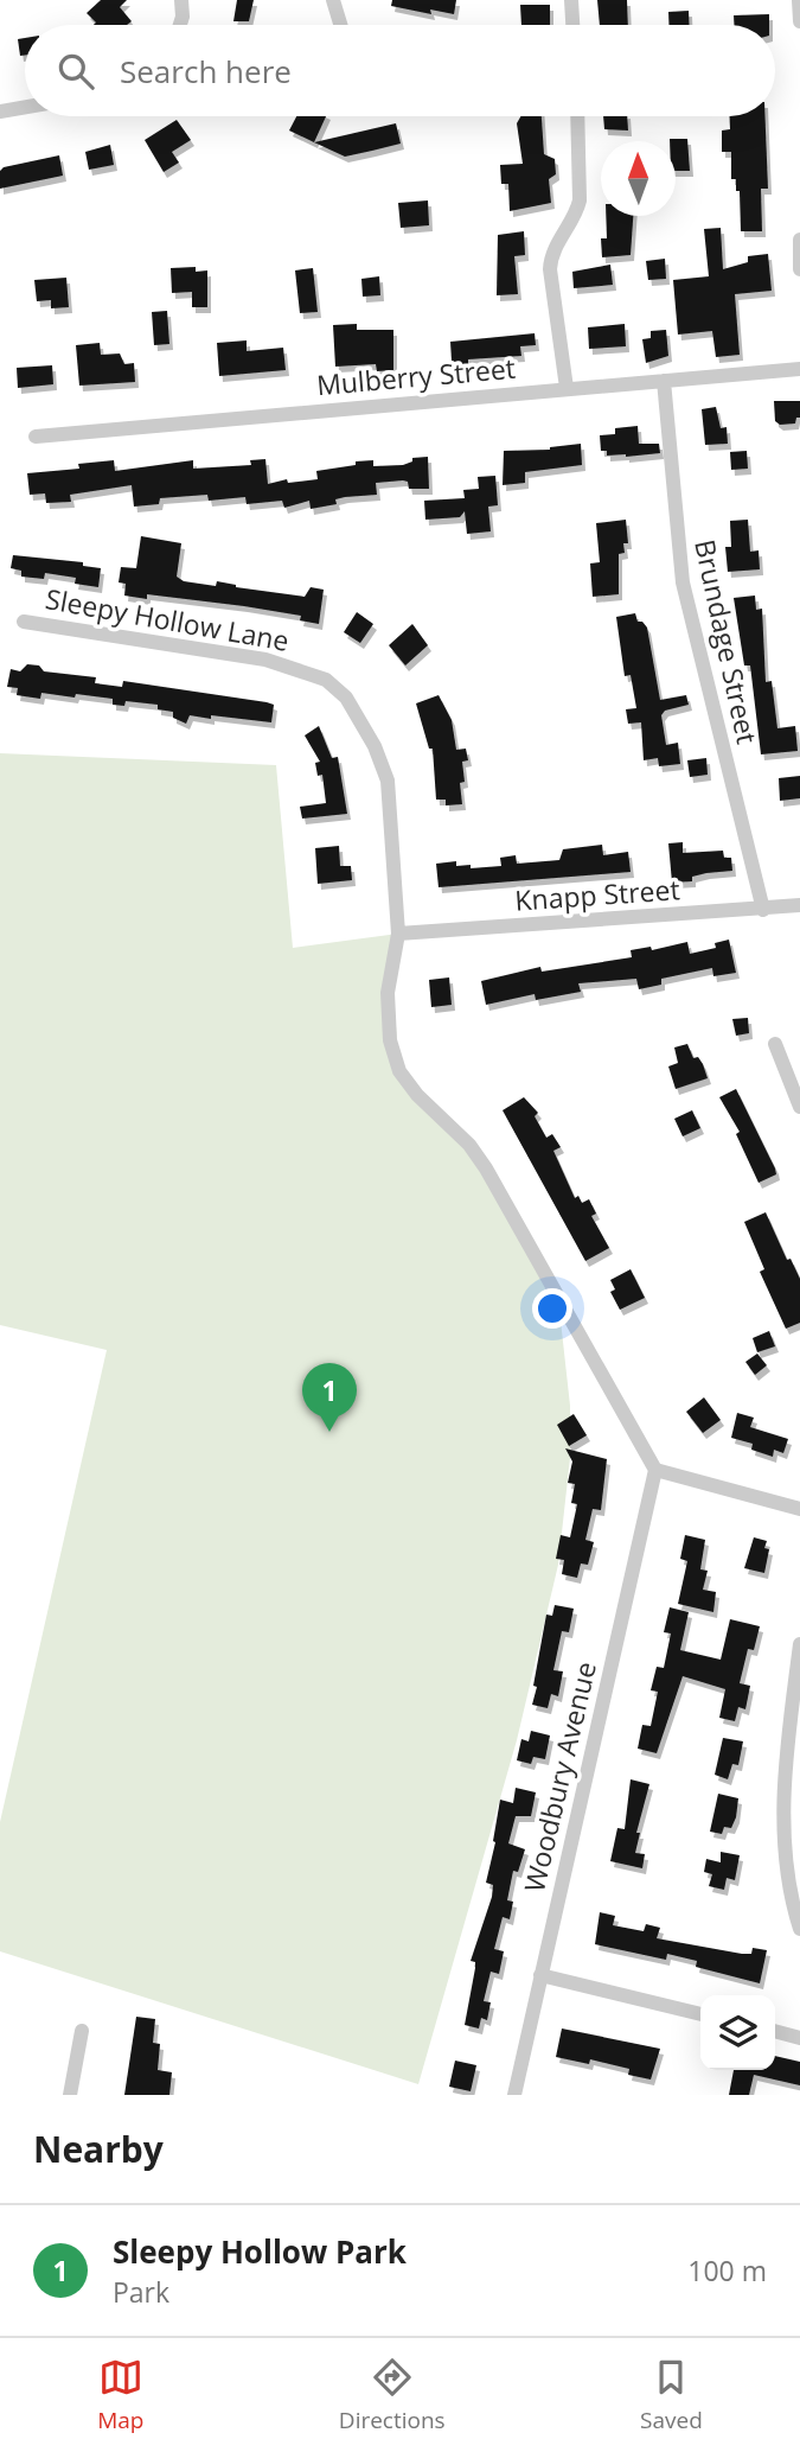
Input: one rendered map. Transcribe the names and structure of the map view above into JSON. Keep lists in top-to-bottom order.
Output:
{
  "streets": {
    "street": [
      "Mulberry Street",
      "Sleepy Hollow Lane",
      "Brundage Street",
      "Knapp Street",
      "Woodbury Avenue"
    ]
  },
  "crossings": [
    ["Mulberry Street", "Brundage Street"],
    ["Sleepy Hollow Lane", "Knapp Street"],
    ["Sleepy Hollow Lane", "Woodbury Avenue"],
    ["Brundage Street", "Knapp Street"]
  ],
  "north": "top",
  "page": {
    "search": "Search here",
    "pins": "1",
    "heading": "Nearby",
    "list": [
      {
        "mark": "1",
        "name": "Sleepy Hollow Park",
        "note": "Park",
        "value": "100 m"
      }
    ],
    "nav": ["Map", "Directions", "Saved"]
  }
}
